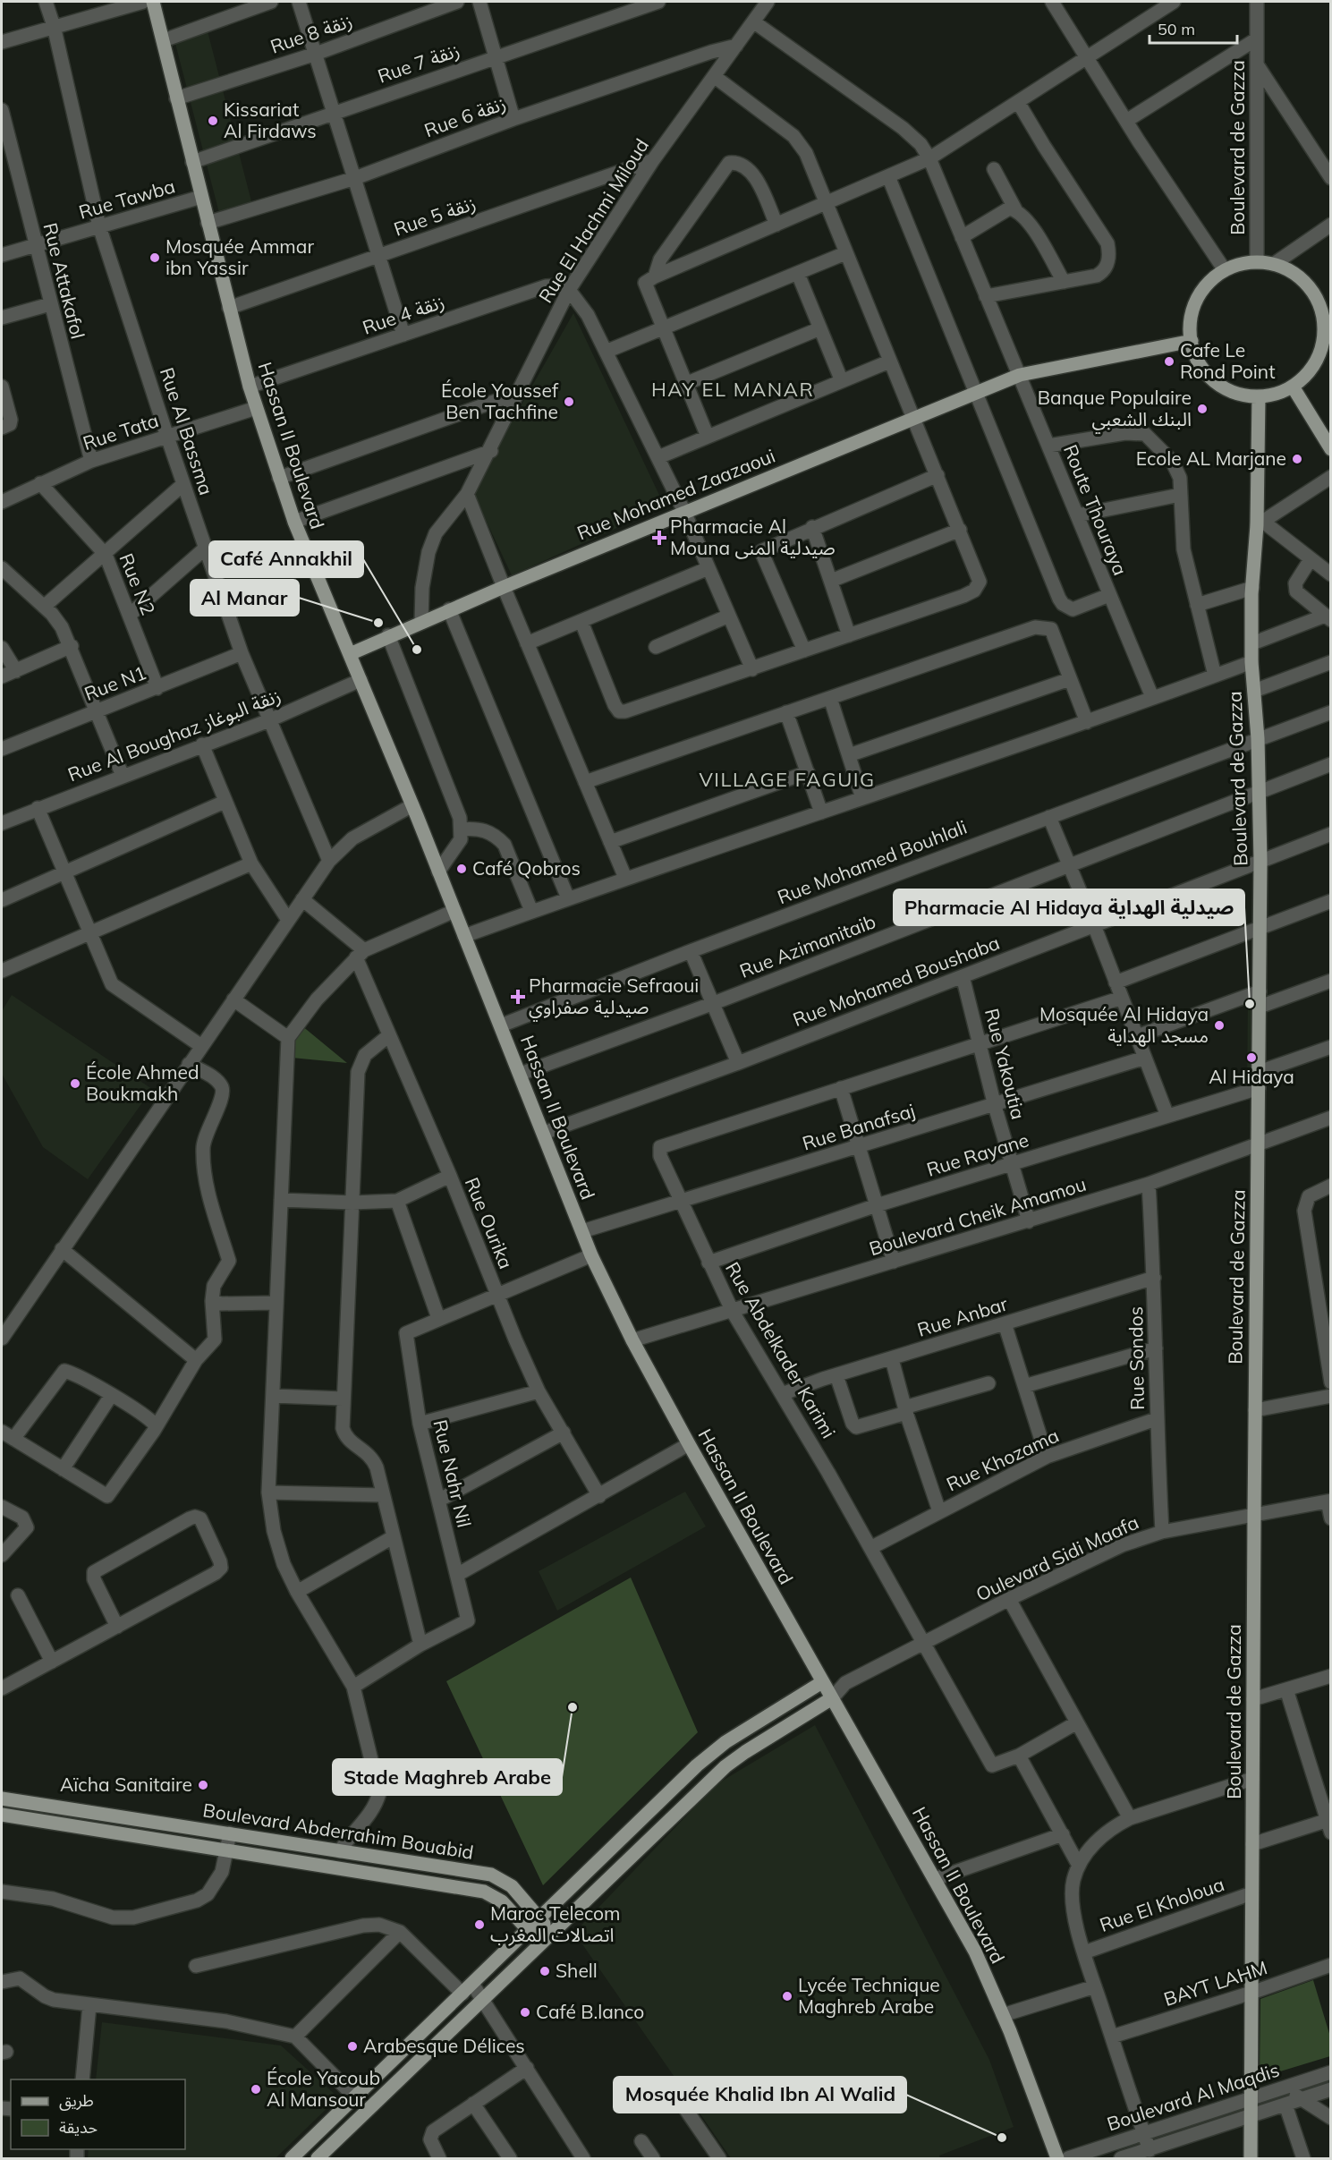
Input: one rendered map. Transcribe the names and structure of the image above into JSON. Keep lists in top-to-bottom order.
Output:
{
  "streets": {
    "main road": [
      "Boulevard de Gazza",
      "Hassan II Boulevard",
      "Rue Mohamed Zaazaoui",
      "Boulevard Abderrahim Bouabid"
    ],
    "street": [
      "Rue 8 زنقة",
      "Rue 7 زنقة",
      "Rue 6 زنقة",
      "Rue Tawba",
      "Rue 5 زنقة",
      "Rue El Hachmi Miloud",
      "Rue Attakafol",
      "Rue 4 زنقة",
      "Rue Al Bassma",
      "Rue Tata",
      "Route Thouraya",
      "Rue N2",
      "Rue N1",
      "Rue Al Boughaz زنقة البوغاز",
      "Rue Mohamed Bouhlali",
      "Rue Azimanitaib",
      "Rue Mohamed Boushaba",
      "Rue Yakoutia",
      "Rue Banafsaj",
      "Rue Rayane",
      "Boulevard Cheik Amamou",
      "Rue Ourika",
      "Rue Anbar",
      "Rue Abdelkader Karimi",
      "Rue Sondos",
      "Rue Khozama",
      "Rue Nahr Nil",
      "Oulevard Sidi Maafa",
      "Rue El Kholoua",
      "BAYT LAHM",
      "Boulevard Al Maqdis"
    ]
  },
  "crossings": [
    ["Rue 8 زنقة", "Hassan II Boulevard"],
    ["Rue 7 زنقة", "Hassan II Boulevard"],
    ["Rue 6 زنقة", "Rue El Hachmi Miloud"],
    ["Rue 6 زنقة", "Hassan II Boulevard"],
    ["Boulevard de Gazza", "Rue Mohamed Zaazaoui"],
    ["Boulevard de Gazza", "Rue Mohamed Bouhlali"],
    ["Boulevard de Gazza", "Rue Azimanitaib"],
    ["Boulevard de Gazza", "Rue Mohamed Boushaba"],
    ["Boulevard de Gazza", "Rue Rayane"],
    ["Boulevard de Gazza", "Boulevard Cheik Amamou"],
    ["Boulevard de Gazza", "Oulevard Sidi Maafa"],
    ["Boulevard de Gazza", "Rue El Kholoua"],
    ["Boulevard de Gazza", "BAYT LAHM"],
    ["Boulevard de Gazza", "Boulevard Al Maqdis"],
    ["Rue Tawba", "Rue Attakafol"],
    ["Rue Tawba", "Rue Al Bassma"],
    ["Rue Tawba", "Hassan II Boulevard"],
    ["Rue 5 زنقة", "Rue El Hachmi Miloud"],
    ["Rue 5 زنقة", "Hassan II Boulevard"],
    ["Rue El Hachmi Miloud", "Rue 4 زنقة"],
    ["Rue El Hachmi Miloud", "Rue Mohamed Zaazaoui"],
    ["Rue El Hachmi Miloud", "Route Thouraya"],
    ["Rue Attakafol", "Rue Tata"],
    ["Rue 4 زنقة", "Hassan II Boulevard"],
    ["Rue Al Bassma", "Rue Tata"],
    ["Rue Al Bassma", "Rue N1"],
    ["Rue Al Bassma", "Rue Al Boughaz زنقة البوغاز"],
    ["Rue Tata", "Hassan II Boulevard"],
    ["Rue Tata", "Rue N2"],
    ["Hassan II Boulevard", "Rue Mohamed Zaazaoui"],
    ["Hassan II Boulevard", "Rue Al Boughaz زنقة البوغاز"],
    ["Hassan II Boulevard", "Rue Mohamed Bouhlali"],
    ["Hassan II Boulevard", "Rue Azimanitaib"],
    ["Hassan II Boulevard", "Rue Mohamed Boushaba"],
    ["Hassan II Boulevard", "Rue Banafsaj"],
    ["Hassan II Boulevard", "Boulevard Cheik Amamou"],
    ["Rue Mohamed Zaazaoui", "Route Thouraya"],
    ["Rue N2", "Rue N1"],
    ["Rue Mohamed Boushaba", "Rue Yakoutia"],
    ["Rue Yakoutia", "Rue Banafsaj"],
    ["Rue Yakoutia", "Rue Rayane"],
    ["Rue Yakoutia", "Boulevard Cheik Amamou"],
    ["Rue Yakoutia", "Rue Abdelkader Karimi"],
    ["Rue Banafsaj", "Rue Abdelkader Karimi"],
    ["Rue Rayane", "Rue Abdelkader Karimi"],
    ["Boulevard Cheik Amamou", "Rue Abdelkader Karimi"],
    ["Boulevard Cheik Amamou", "Rue Sondos"],
    ["Rue Anbar", "Rue Abdelkader Karimi"],
    ["Rue Anbar", "Rue Sondos"],
    ["Rue Abdelkader Karimi", "Rue Khozama"],
    ["Rue Abdelkader Karimi", "Oulevard Sidi Maafa"],
    ["Rue Sondos", "Rue Khozama"],
    ["Rue Sondos", "Oulevard Sidi Maafa"]
  ],
  "districts": ["HAY EL MANAR", "VILLAGE FAGUIG"],
  "places": {
    "other": [
      "Kissariat Al Firdaws",
      "Mosquée Ammar ibn Yassir",
      "Cafe Le Rond Point",
      "École Youssef Ben Tachfine",
      "Banque Populaire البنك الشعبي",
      "Ecole AL Marjane",
      "Al Manar",
      "Café Annakhil",
      "Café Qobros",
      "Pharmacie Al Hidaya صيدلية الهداية",
      "Mosquée Al Hidaya مسجد الهداية",
      "Al Hidaya",
      "École Ahmed Boukmakh",
      "Stade Maghreb Arabe",
      "Aïcha Sanitaire",
      "Maroc Telecom اتصالات المغرب",
      "Shell",
      "Lycée Technique Maghreb Arabe",
      "Café B.lanco",
      "Arabesque Délices",
      "École Yacoub Al Mansour",
      "Mosquée Khalid Ibn Al Walid"
    ],
    "health": ["Pharmacie Al Mouna صيدلية المنى", "Pharmacie Sefraoui صيدلية صفراوي"]
  },
  "legend": ["طريق", "حديقة"],
  "scale_bar": "50 m"
}
